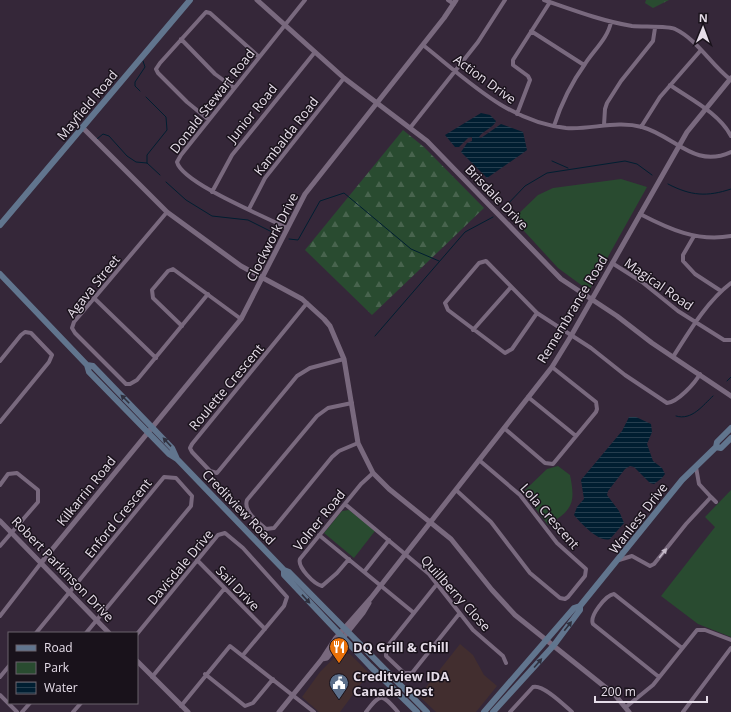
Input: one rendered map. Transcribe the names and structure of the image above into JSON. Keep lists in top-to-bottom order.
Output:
{
  "streets": {
    "main road": ["Mayfield Road", "Creditview Road", "Wanless Drive"],
    "street": [
      "Action Drive",
      "Donald Stewart Road",
      "Junior Road",
      "Kambalda Road",
      "Brisdale Drive",
      "Clockwork Drive",
      "Magical Road",
      "Agava Street",
      "Remembrance Road",
      "Roulette Crescent",
      "Kilkarrin Road",
      "Lola Crescent",
      "Enford Crescent",
      "Volner Road",
      "Davisdale Drive",
      "Robert Parkinson Drive",
      "Sail Drive",
      "Quillberry Close"
    ]
  },
  "crossings": [
    ["Action Drive", "Clockwork Drive"],
    ["Action Drive", "Remembrance Road"],
    ["Donald Stewart Road", "Junior Road"],
    ["Donald Stewart Road", "Kambalda Road"],
    ["Donald Stewart Road", "Brisdale Drive"],
    ["Donald Stewart Road", "Clockwork Drive"],
    ["Junior Road", "Brisdale Drive"],
    ["Kambalda Road", "Brisdale Drive"],
    ["Brisdale Drive", "Clockwork Drive"],
    ["Brisdale Drive", "Remembrance Road"],
    ["Clockwork Drive", "Kilkarrin Road"],
    ["Clockwork Drive", "Creditview Road"],
    ["Magical Road", "Remembrance Road"],
    ["Remembrance Road", "Creditview Road"],
    ["Remembrance Road", "Lola Crescent"],
    ["Remembrance Road", "Quillberry Close"],
    ["Kilkarrin Road", "Creditview Road"],
    ["Kilkarrin Road", "Robert Parkinson Drive"],
    ["Enford Crescent", "Robert Parkinson Drive"],
    ["Volner Road", "Quillberry Close"],
    ["Davisdale Drive", "Sail Drive"]
  ],
  "places": {
    "restaurant": ["DQ Grill & Chill"],
    "public building": ["Creditview IDA Canada Post"]
  },
  "legend": ["Road", "Park", "Water"],
  "scale_bar": "200 m",
  "north": "top"
}
